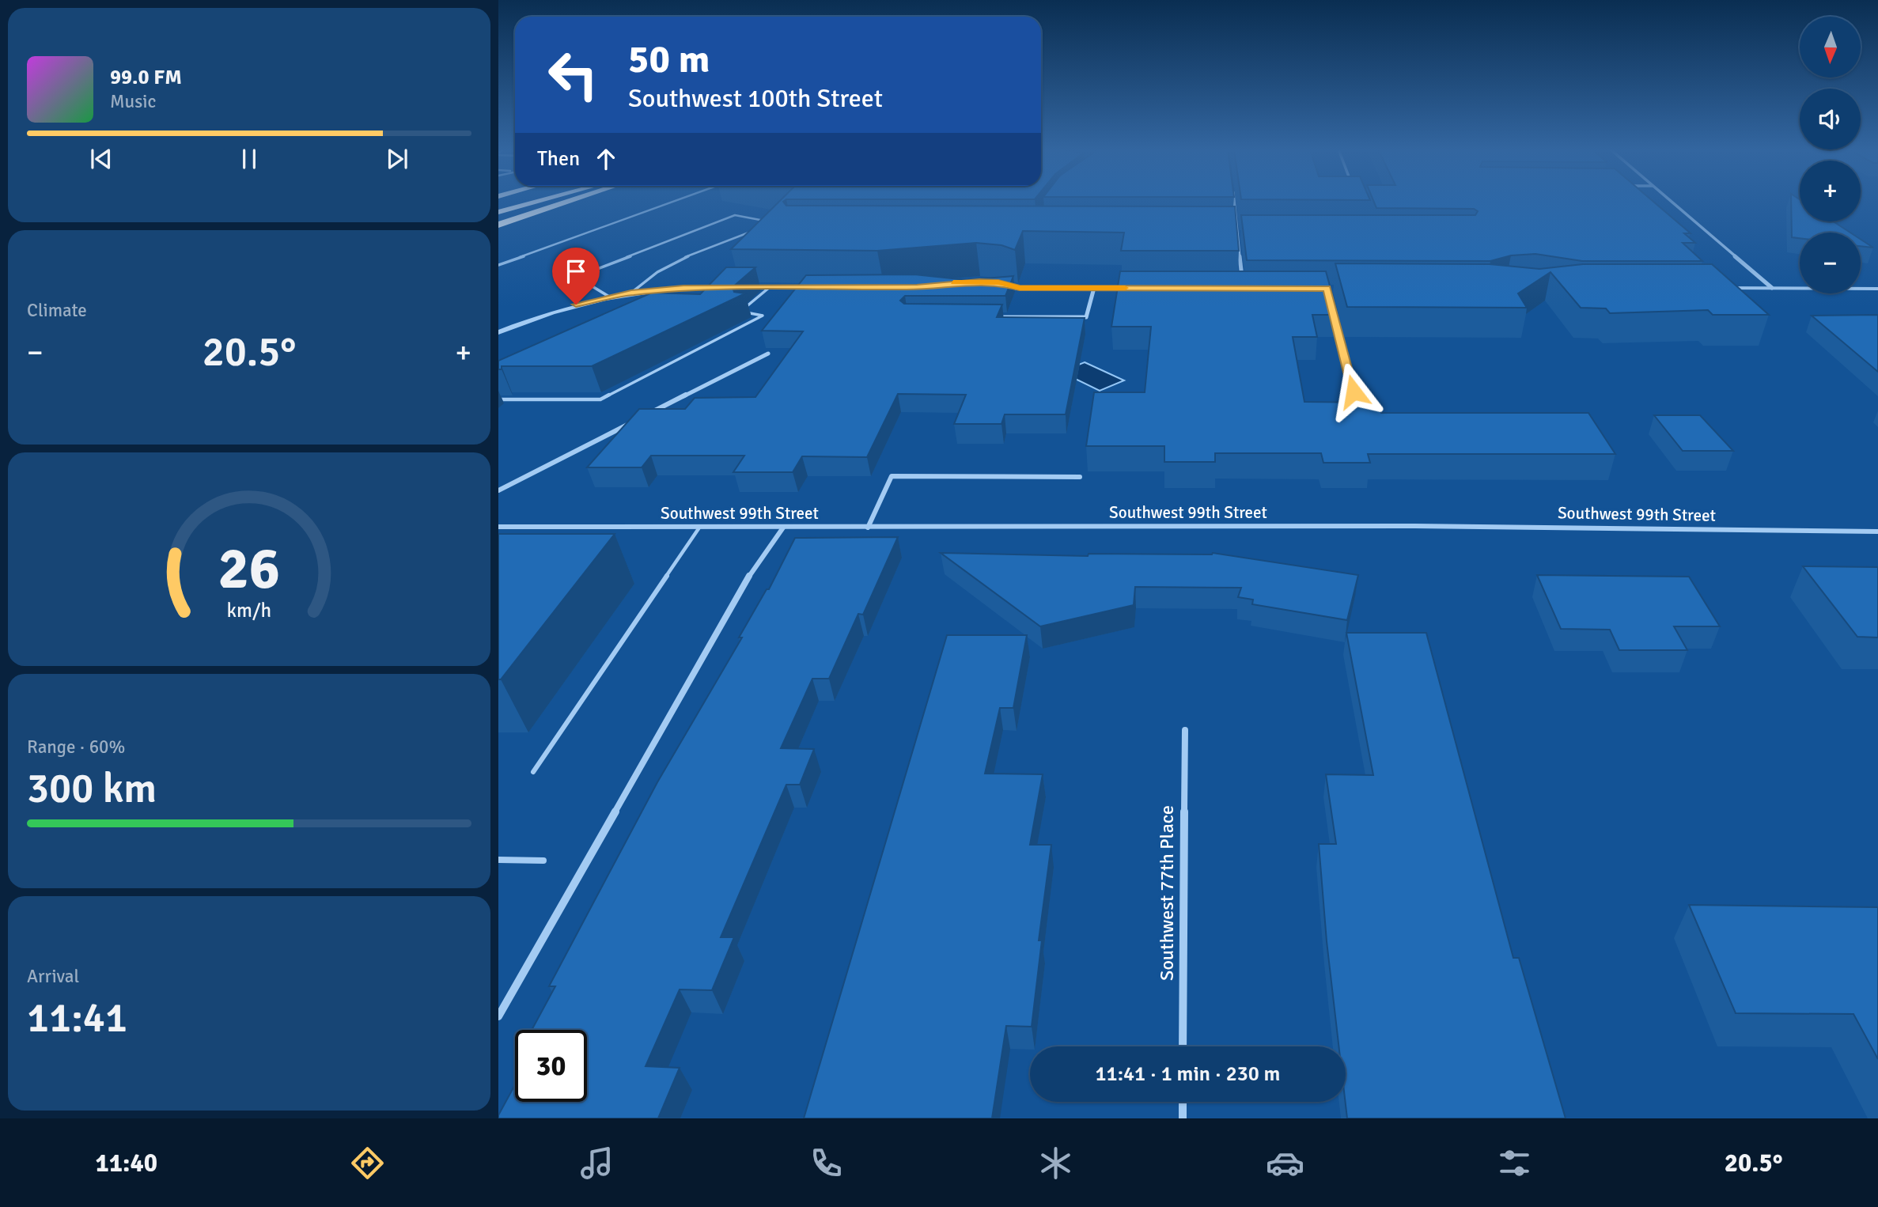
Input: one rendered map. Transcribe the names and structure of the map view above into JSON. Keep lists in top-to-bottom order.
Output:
{
  "streets": {
    "street": ["Southwest 99th Street", "Southwest 77th Place"]
  },
  "north": "bottom",
  "page": {
    "map_buttons": ["+", "−"],
    "turn": ["50 m", "Southwest 100th Street"],
    "song": ["99.0 FM", "Music"],
    "then": "Then",
    "tile": [
      "Climate",
      ["Range · 60%", "300 km"],
      ["Arrival", "11:41"]
    ],
    "heat": ["−", "20.5°", "+"],
    "limit": "30",
    "trip": "11:41 · 1 min · 230 m",
    "tabs": ["11:40", "20.5°"],
    "gauge": ["26", "km/h"]
  }
}
